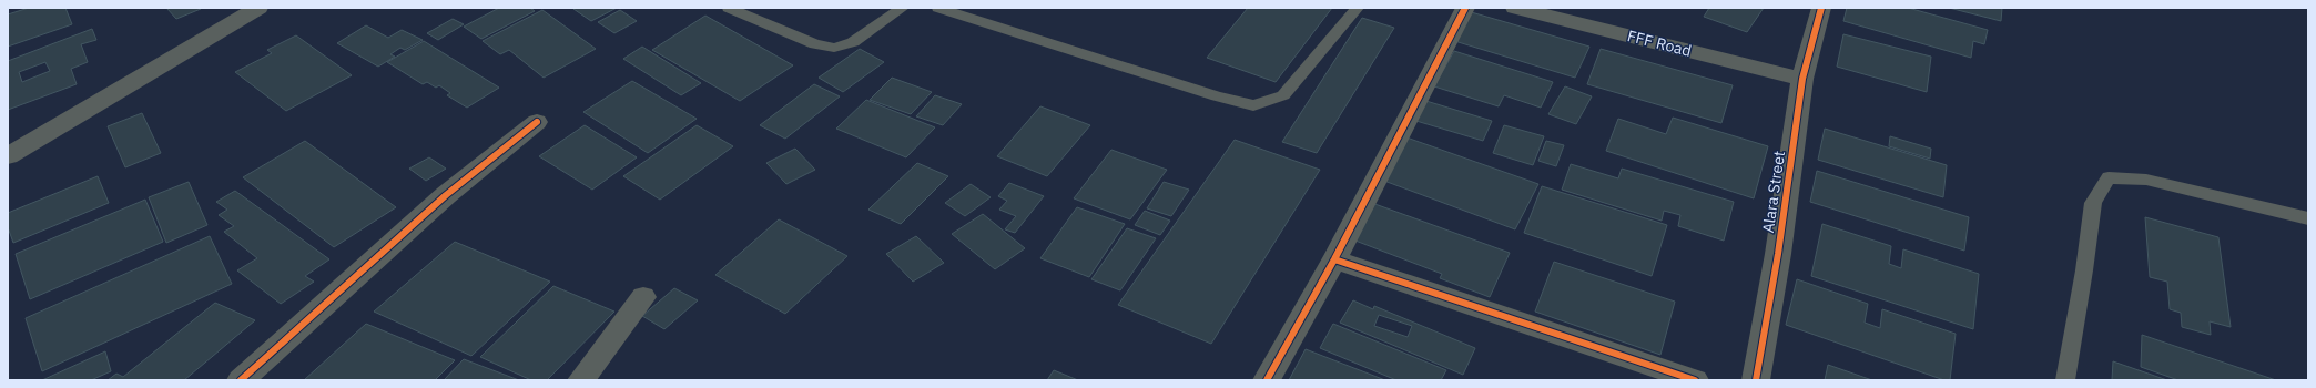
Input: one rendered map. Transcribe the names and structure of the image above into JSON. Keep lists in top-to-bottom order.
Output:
{
  "streets": {
    "street": ["FFF Road", "Alara Street"]
  },
  "crossings": [
    ["FFF Road", "Alara Street"]
  ]
}
